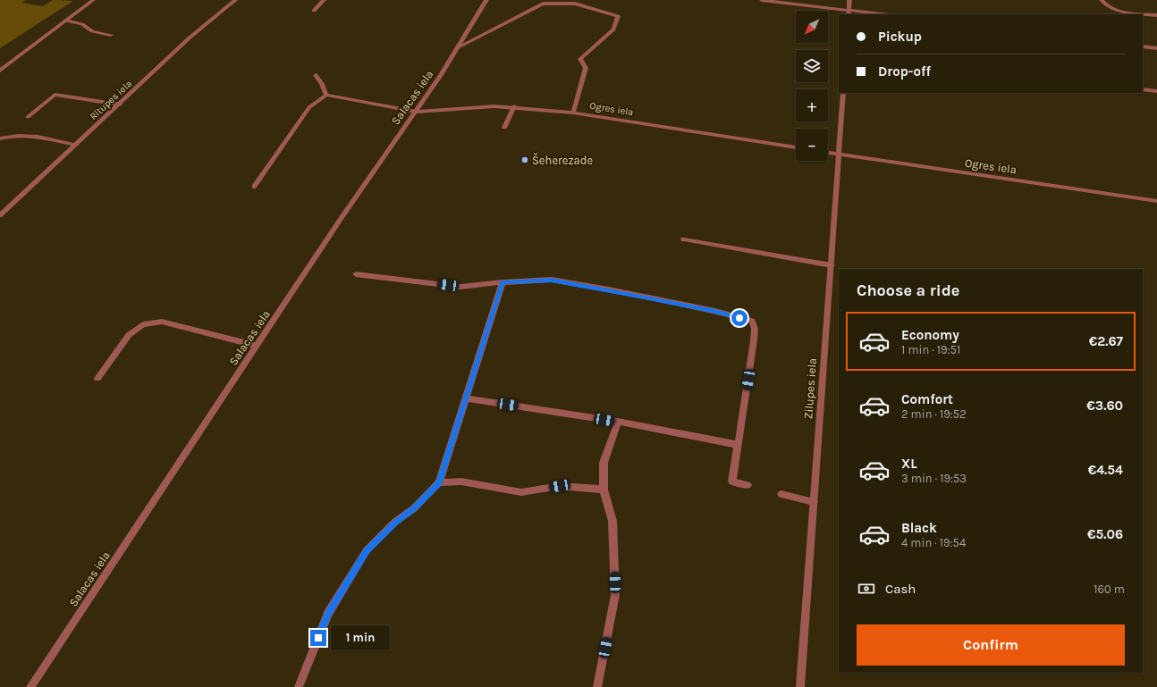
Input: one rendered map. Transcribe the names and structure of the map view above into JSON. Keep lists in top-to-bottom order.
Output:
{
  "streets": {
    "street": [
      "Salacas iela",
      "Rītupes iela",
      "Ogres iela",
      "Zilupes iela"
    ]
  },
  "crossings": [
    ["Salacas iela", "Ogres iela"],
    ["Ogres iela", "Zilupes iela"]
  ],
  "places": ["Šeherezade"],
  "north": "bottom left",
  "page": {
    "map_buttons": ["+", "−"],
    "banner": ["Pickup", "Drop-off"],
    "heading": "Choose a ride",
    "list": [
      {
        "name": "Economy",
        "note": "1 min · 19:51",
        "value": "€2.67"
      },
      {
        "name": "Comfort",
        "note": "2 min · 19:52",
        "value": "€3.60"
      },
      {
        "name": "XL",
        "note": "3 min · 19:53",
        "value": "€4.54"
      },
      {
        "name": "Black",
        "note": "4 min · 19:54",
        "value": "€5.06"
      }
    ],
    "pay": ["Cash", "160 m"],
    "buttons": "Confirm",
    "bubble": "1 min"
  }
}
